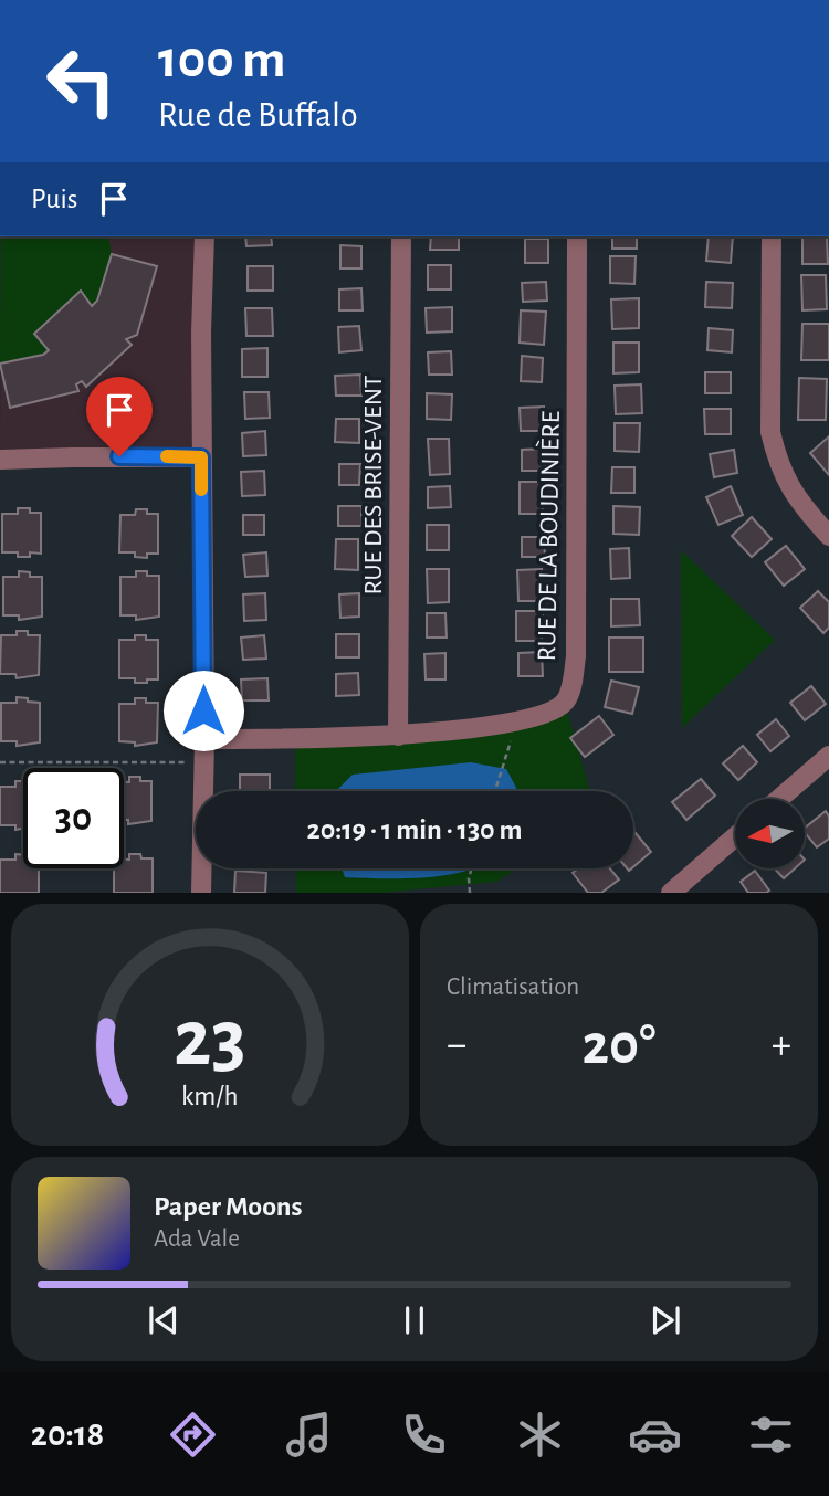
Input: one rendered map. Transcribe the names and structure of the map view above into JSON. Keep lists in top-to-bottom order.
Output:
{
  "streets": {
    "street": ["RUE DES BRISE-VENT", "RUE DE LA BOUDINIÈRE"]
  },
  "crossings": [
    ["RUE DES BRISE-VENT", "RUE DE LA BOUDINIÈRE"]
  ],
  "north": "left",
  "page": {
    "turn": ["100 m", "Rue de Buffalo"],
    "then": "Puis",
    "limit": "30",
    "trip": "20:19 · 1 min · 130 m",
    "tile": "Climatisation",
    "heat": ["−", "20°", "+"],
    "song": ["Paper Moons", "Ada Vale"],
    "tabs": "20:18",
    "gauge": ["23", "km/h"]
  }
}
